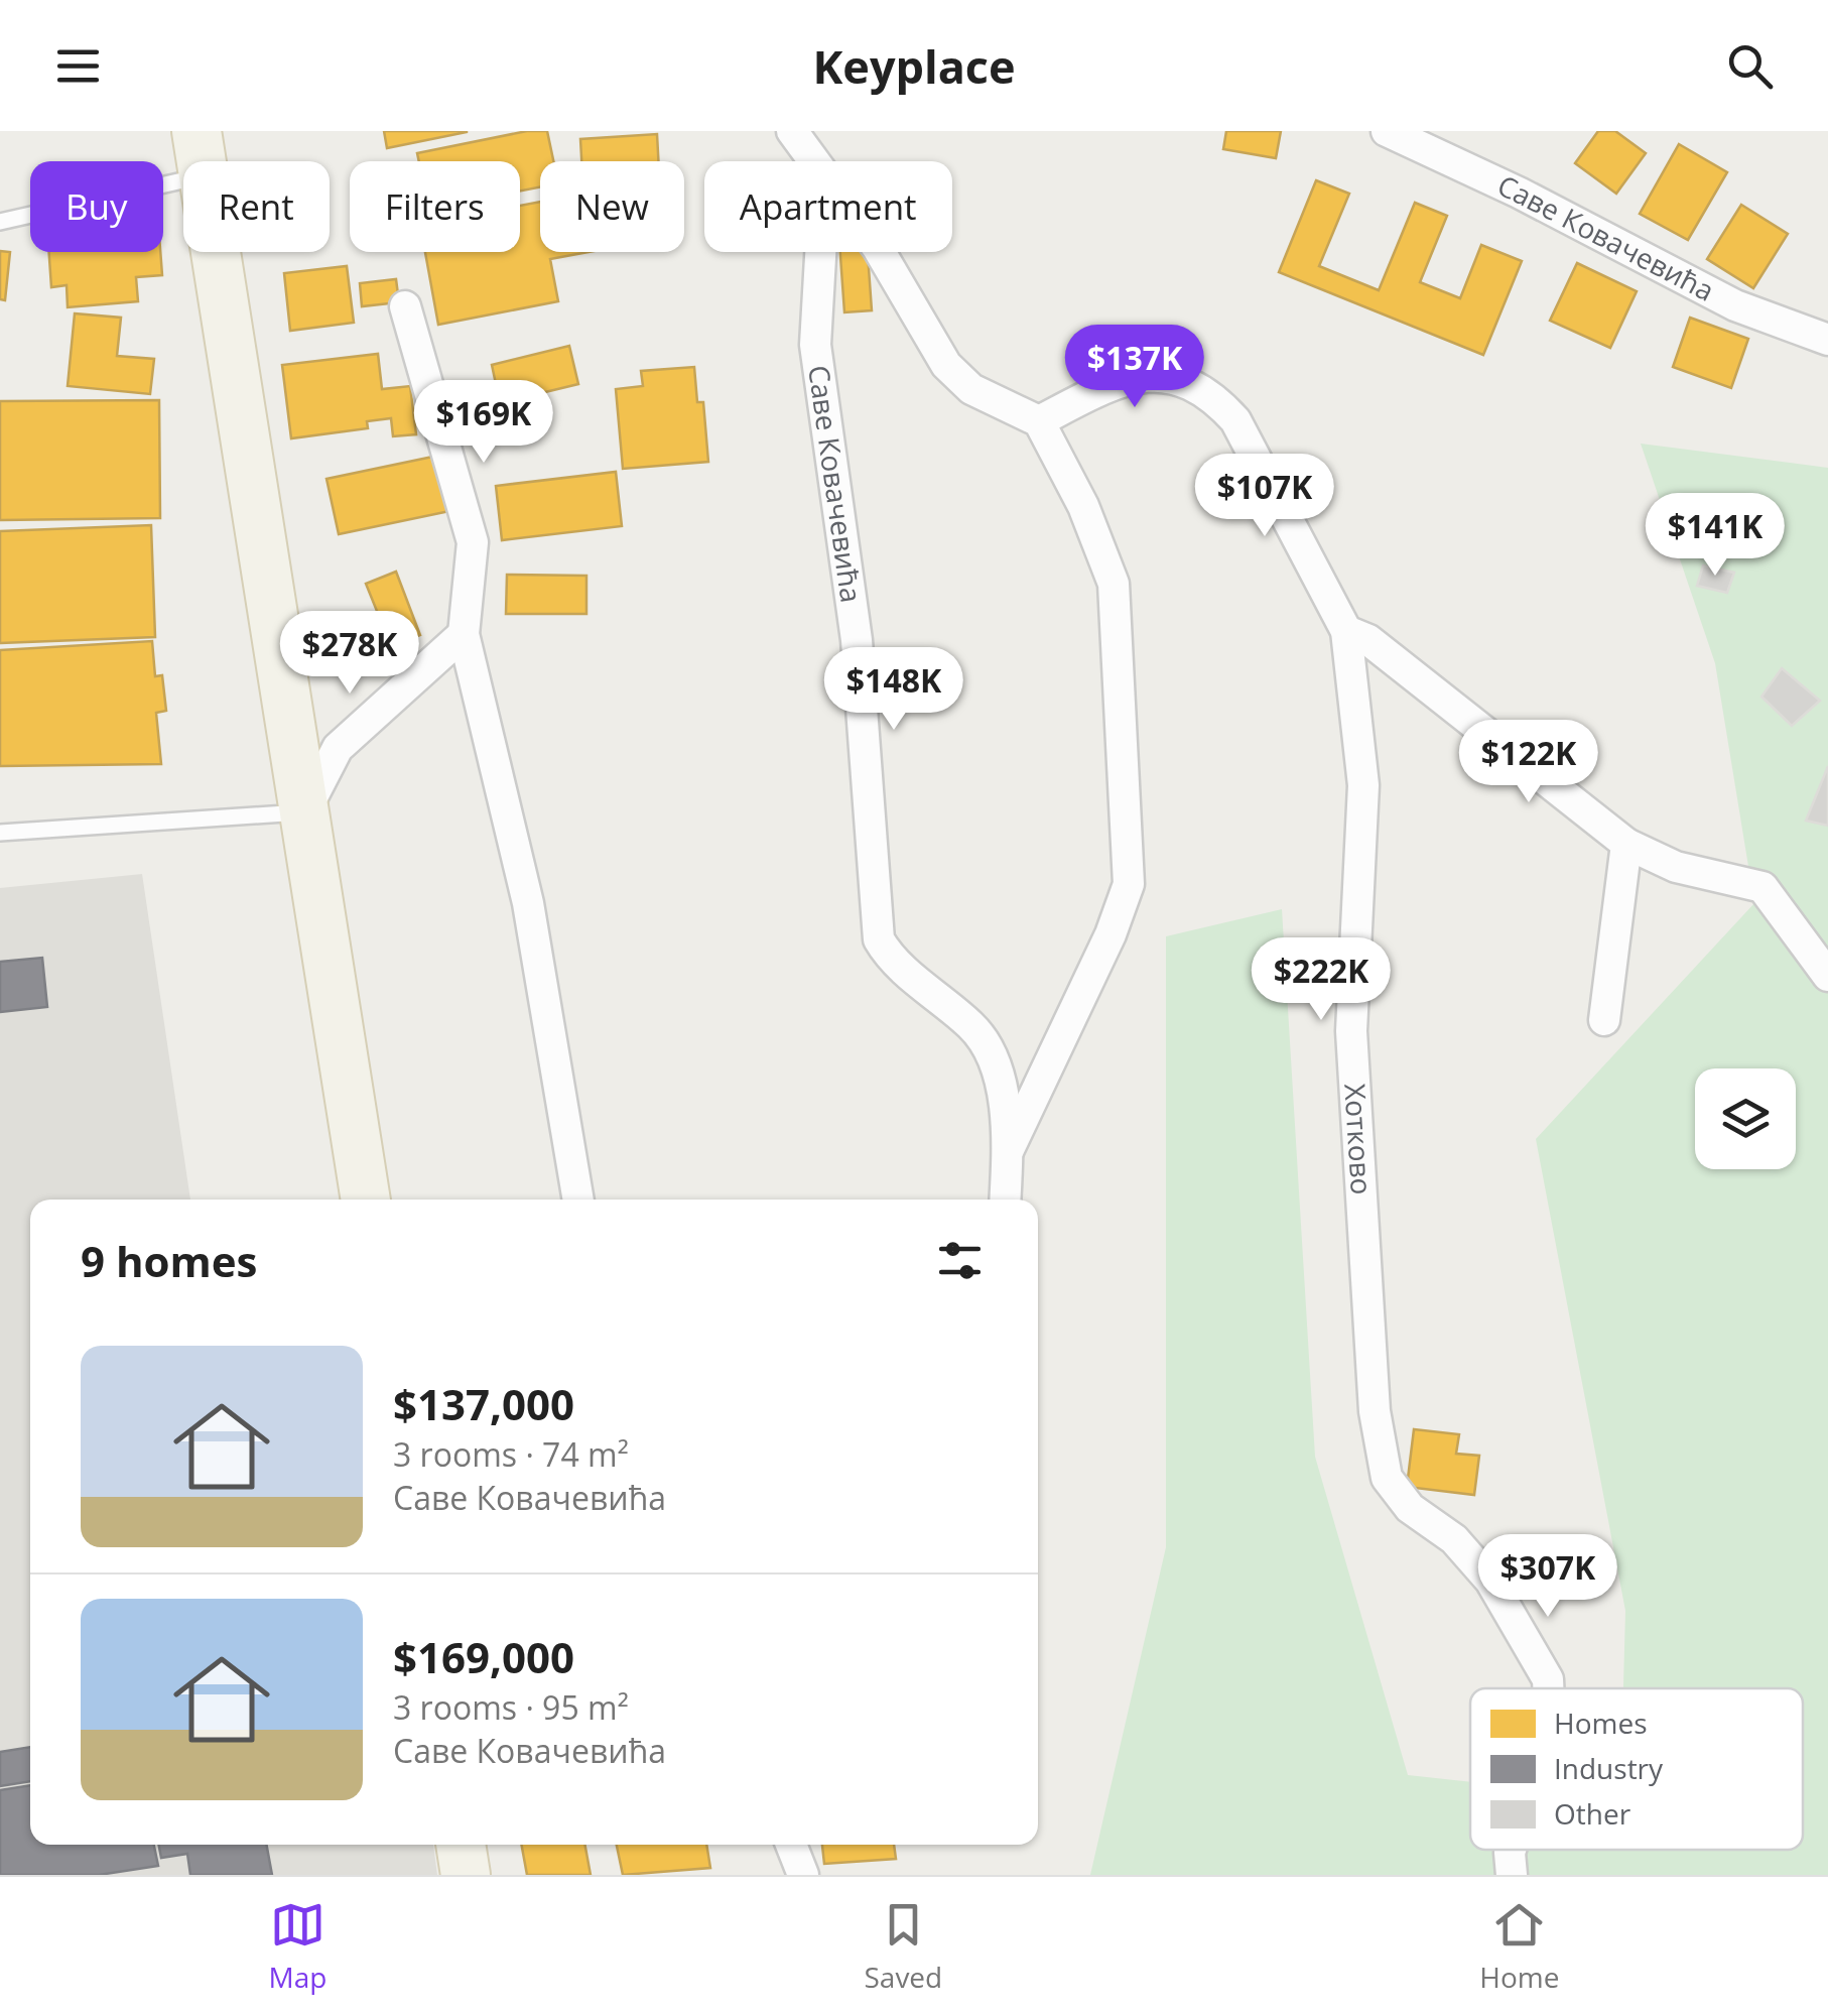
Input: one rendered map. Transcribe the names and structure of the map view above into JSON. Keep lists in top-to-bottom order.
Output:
{
  "streets": {
    "street": ["Саве Ковачевића", "Хотково"]
  },
  "legend": ["Homes", "Industry", "Other"],
  "page": {
    "header": "Keyplace",
    "chip": [
      "Buy",
      "Rent",
      "Filters",
      "New",
      "Apartment"
    ],
    "price": [
      "$137K",
      "$169K",
      "$107K",
      "$141K",
      "$278K",
      "$148K",
      "$122K",
      "$222K",
      "$307K"
    ],
    "heading": "9 homes",
    "list": [
      {
        "name": "$137,000",
        "note": "3 rooms · 74 m² · Саве Ковачевића"
      },
      {
        "name": "$169,000",
        "note": "3 rooms · 95 m² · Саве Ковачевића"
      }
    ],
    "tabs": ["Map", "Saved", "Home"]
  }
}
